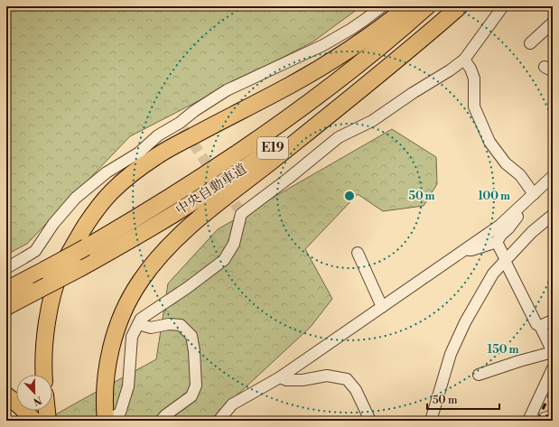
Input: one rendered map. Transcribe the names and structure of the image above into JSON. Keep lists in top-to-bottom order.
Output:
{
  "streets": {
    "highway": ["E19", "中央自動車道"]
  },
  "scale_bar": "50 m",
  "north": "bottom",
  "rings": ["50 m", "100 m", "150 m"]
}
